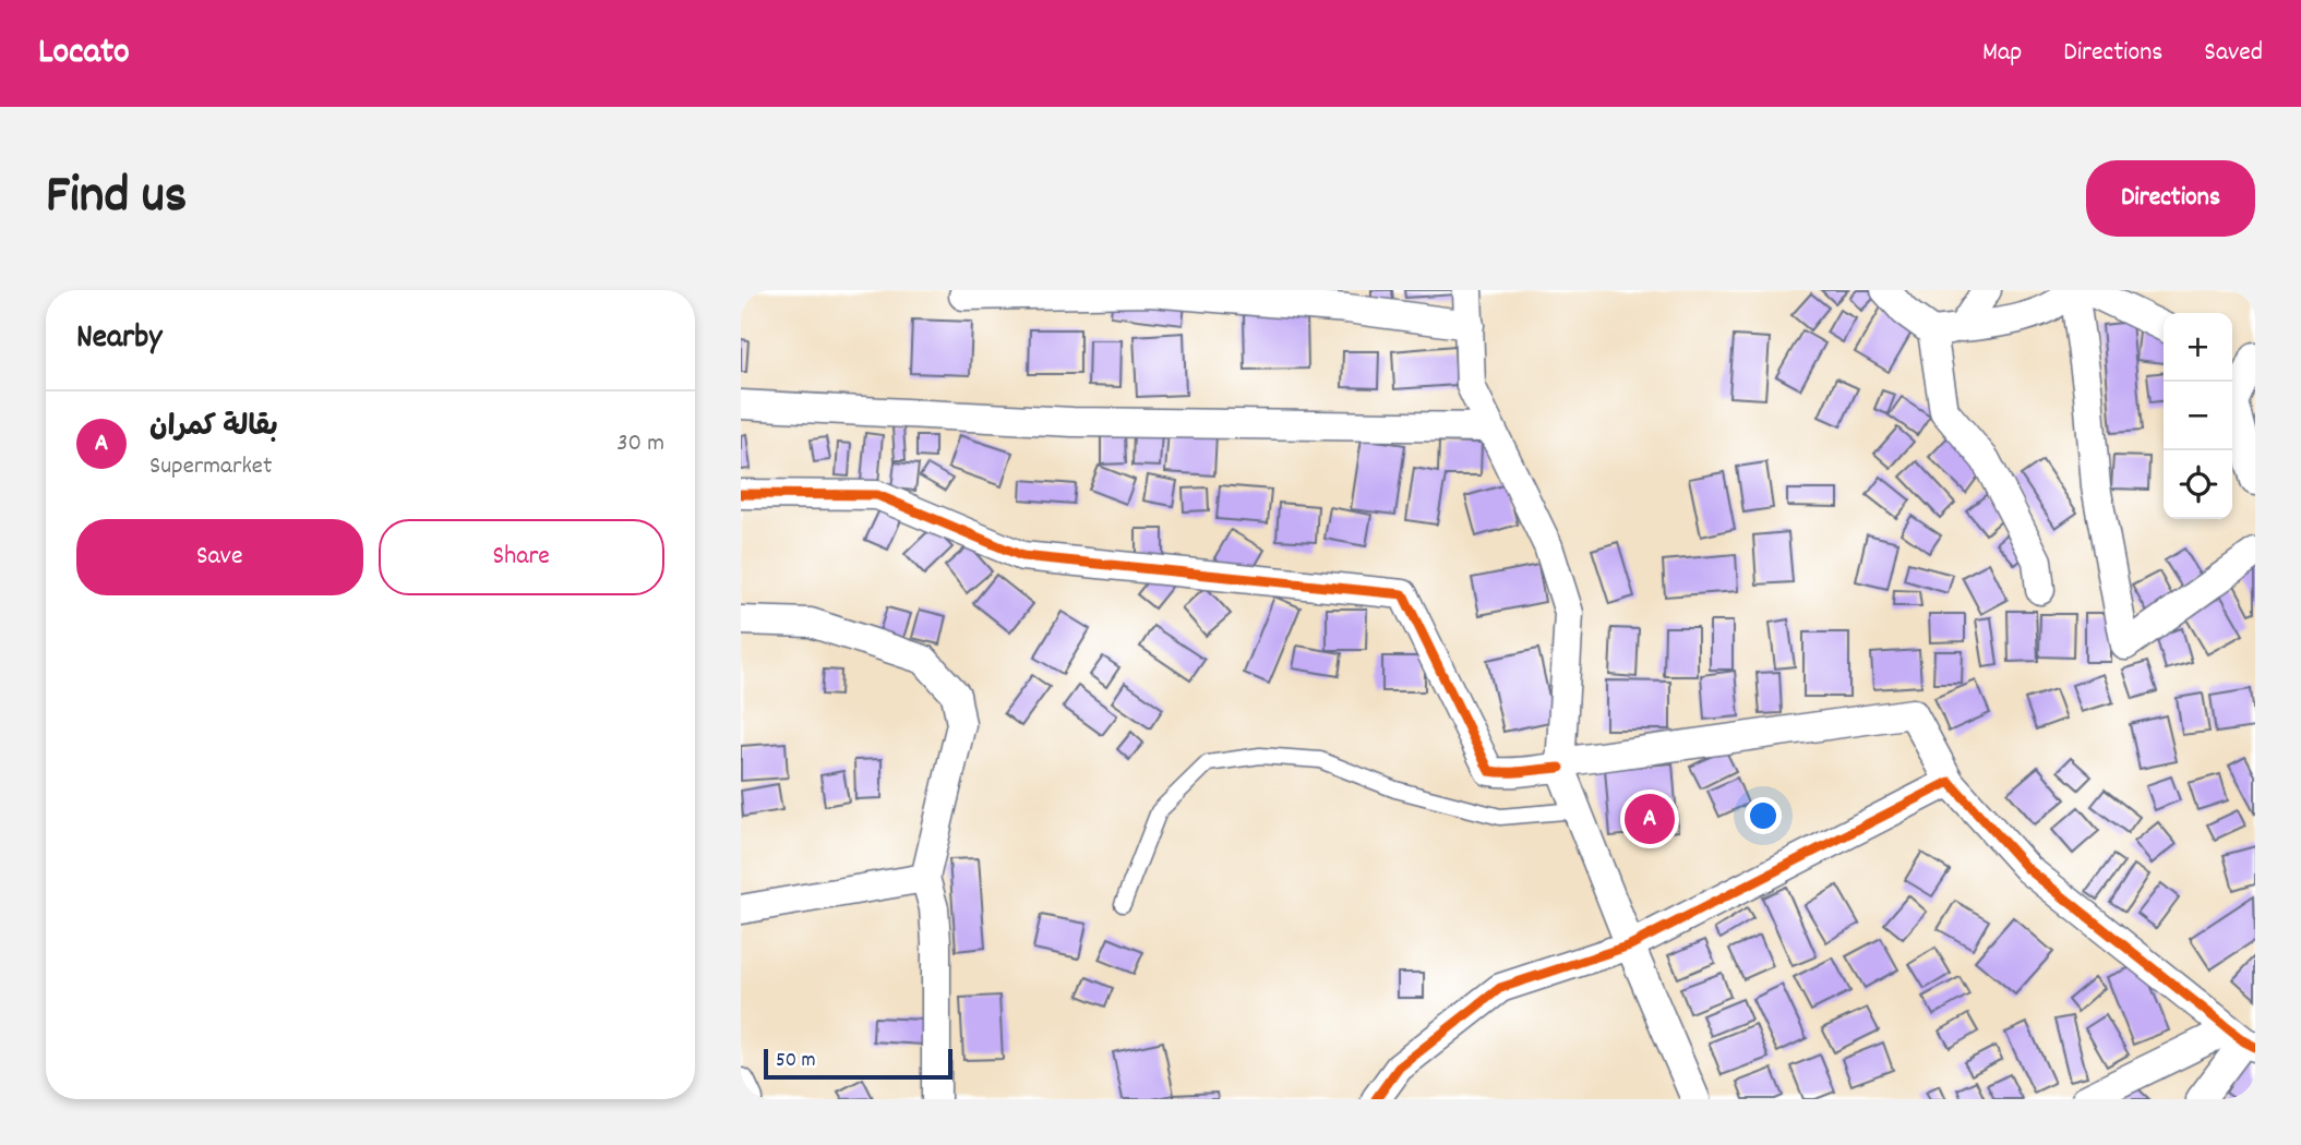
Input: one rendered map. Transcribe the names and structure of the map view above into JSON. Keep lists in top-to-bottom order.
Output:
{
  "scale_bar": "50 m",
  "page": {
    "header": "Locato",
    "nav": ["Map", "Directions", "Saved"],
    "title": "Find us",
    "buttons": [
      "Directions",
      ["Save", "Share"]
    ],
    "heading": "Nearby",
    "map_buttons": ["+", "−"],
    "list": [
      {
        "mark": "A",
        "name": "بقالة كمران",
        "note": "Supermarket",
        "value": "30 m"
      }
    ],
    "pins": "A",
    "scale": "50 m"
  }
}
